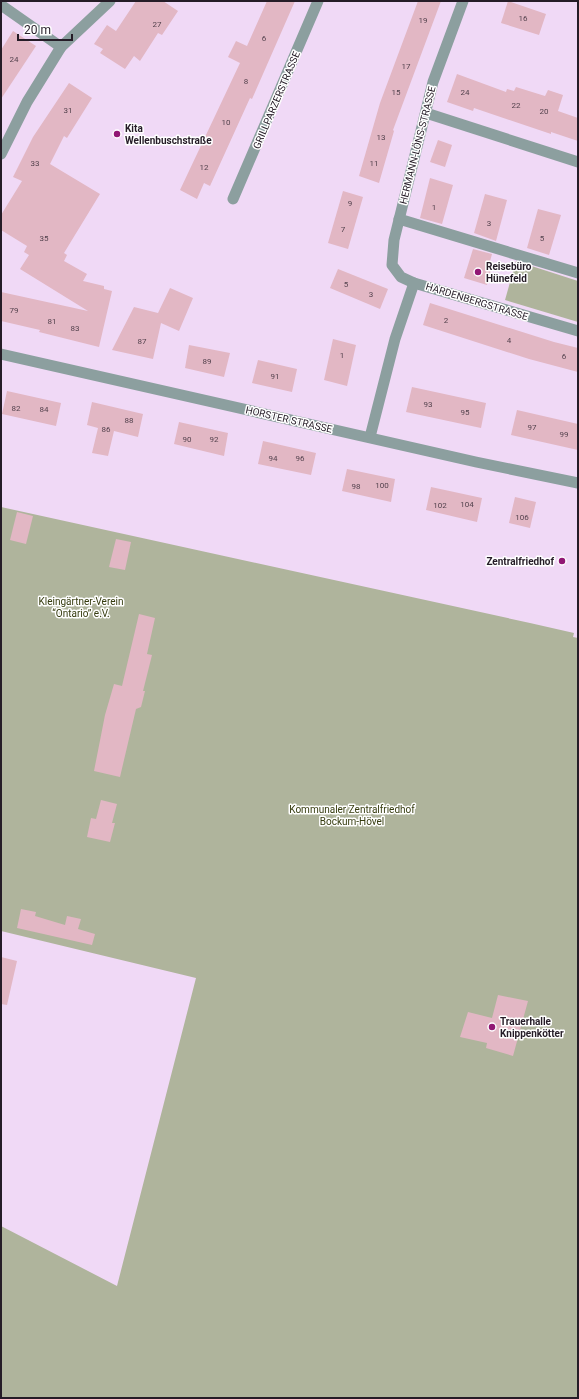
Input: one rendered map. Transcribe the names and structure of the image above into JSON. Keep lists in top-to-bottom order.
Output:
{
  "streets": {
    "street": [
      "GRILLPARZERSTRASSE",
      "HERMANN-LÖNS-STRASSE",
      "HARDENBERGSTRASSE",
      "HORSTER STRASSE"
    ]
  },
  "crossings": [
    ["HERMANN-LÖNS-STRASSE", "HARDENBERGSTRASSE"],
    ["HARDENBERGSTRASSE", "HORSTER STRASSE"]
  ],
  "parks": ["Kleingärtner-Verein “Ontario” e.V.", "Kommunaler Zentralfriedhof Bockum-Hövel"],
  "places": [
    "Kita Wellenbuschstraße",
    "Reisebüro Hünefeld",
    "Zentralfriedhof",
    "Trauerhalle Knippenkötter"
  ],
  "house_numbers": [
    "16",
    "19",
    "27",
    "6",
    "24",
    "17",
    "8",
    "15",
    "24",
    "22",
    "31",
    "20",
    "10",
    "13",
    "33",
    "11",
    "12",
    "9",
    "1",
    "3",
    "7",
    "35",
    "5",
    "5",
    "3",
    "79",
    "2",
    "81",
    "83",
    "4",
    "87",
    "1",
    "6",
    "89",
    "91",
    "93",
    "82",
    "84",
    "95",
    "88",
    "97",
    "86",
    "99",
    "90",
    "92",
    "94",
    "96",
    "100",
    "98",
    "104",
    "102",
    "106"
  ],
  "scale_bar": "20 m"
}
